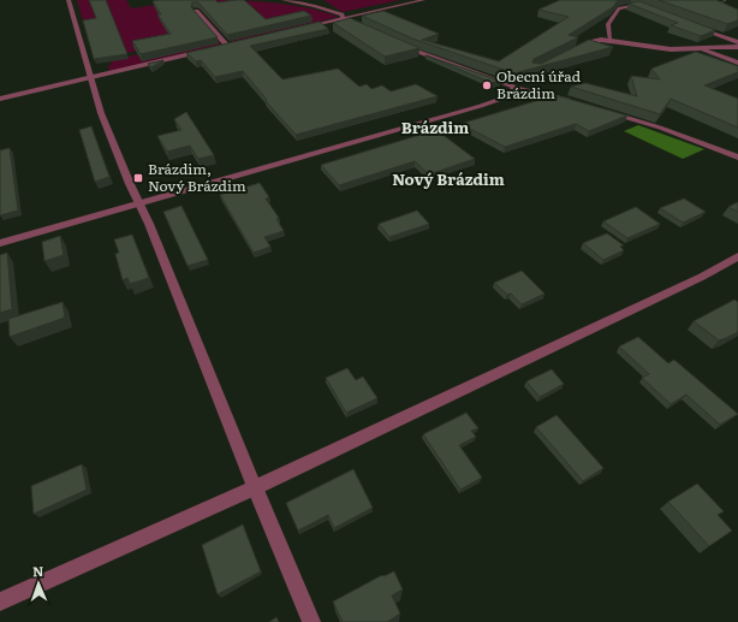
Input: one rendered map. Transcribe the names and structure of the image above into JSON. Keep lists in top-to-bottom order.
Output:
{
  "districts": ["Brázdim", "Nový Brázdim"],
  "places": {
    "other": ["Obecní úřad Brázdim"],
    "transit": ["Brázdim, Nový Brázdim"]
  },
  "north": "top"
}
